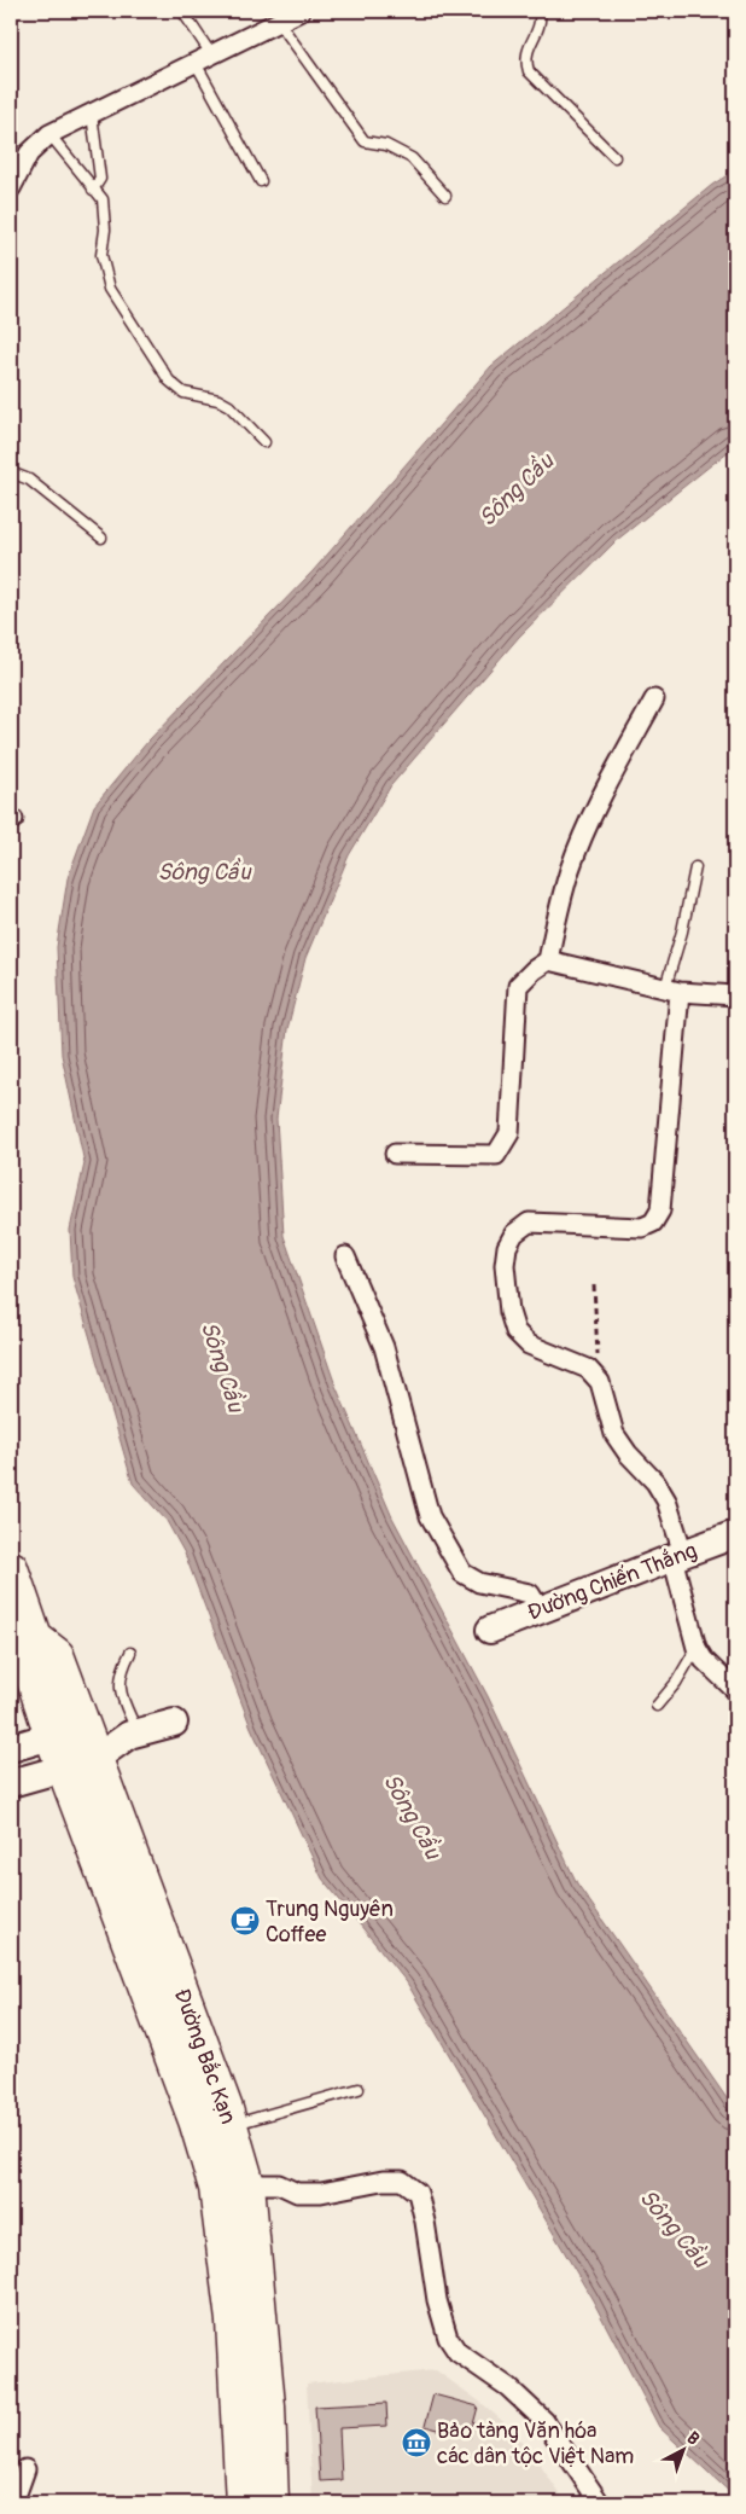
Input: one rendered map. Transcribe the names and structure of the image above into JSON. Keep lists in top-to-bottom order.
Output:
{
  "streets": {
    "highway": ["Đường Bắc Kạn"],
    "main road": ["Đường Chiến Thắng"]
  },
  "water": ["Sông Cầu"],
  "places": {
    "cafe": ["Trung Nguyên Coffee"],
    "museum": ["Bảo tàng Văn hóa các dân tộc Việt Nam"]
  },
  "north": "top right"
}
